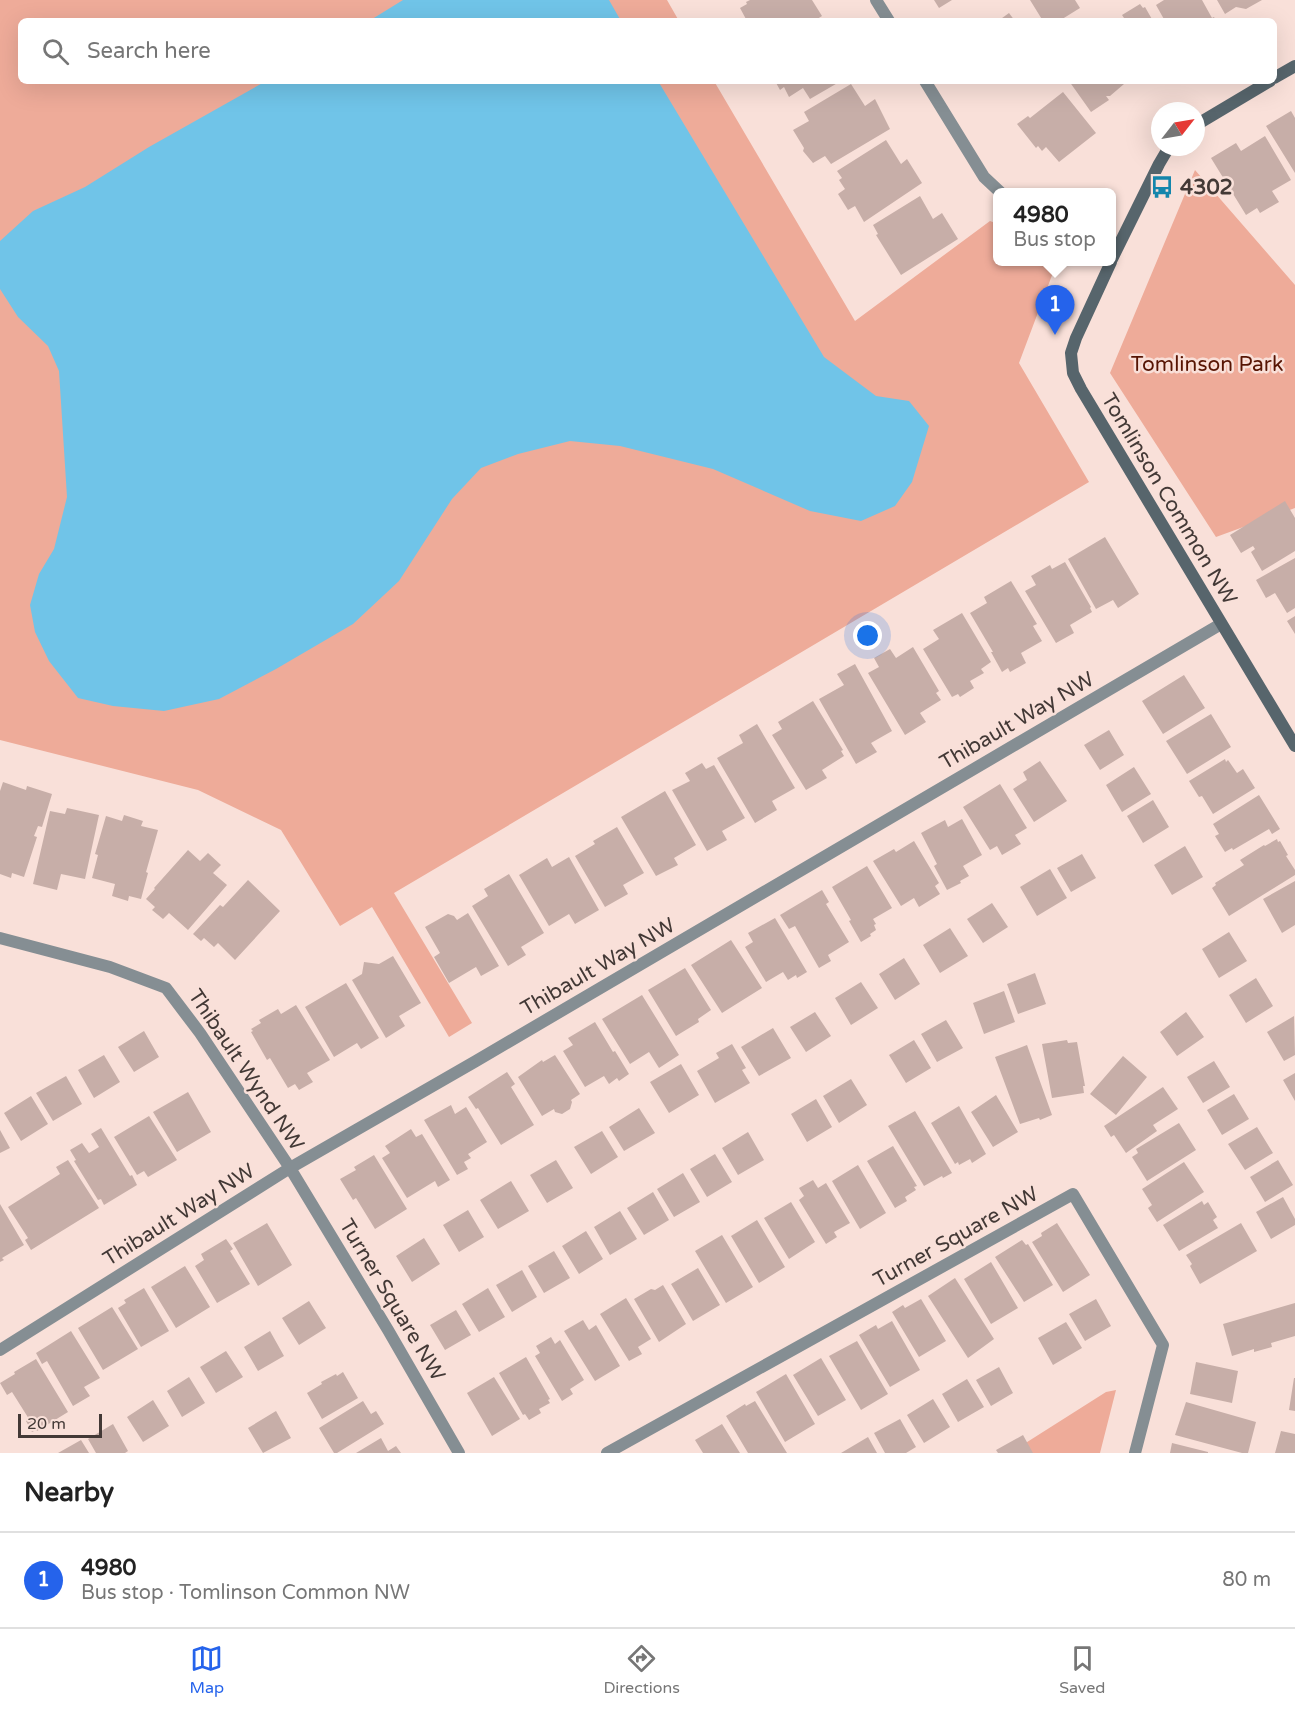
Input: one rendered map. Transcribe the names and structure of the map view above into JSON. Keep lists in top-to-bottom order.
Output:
{
  "streets": {
    "street": [
      "Tomlinson Common NW",
      "Thibault Way NW",
      "Thibault Wynd NW",
      "Turner Square NW"
    ]
  },
  "crossings": [
    ["Tomlinson Common NW", "Thibault Way NW"],
    ["Thibault Way NW", "Thibault Wynd NW"],
    ["Thibault Way NW", "Turner Square NW"],
    ["Thibault Wynd NW", "Turner Square NW"]
  ],
  "parks": ["Tomlinson Park"],
  "places": {
    "bus stop": ["4302"]
  },
  "scale_bar": "20 m",
  "north": "top right",
  "page": {
    "search": "Search here",
    "popup": ["4980", "Bus stop"],
    "pins": "1",
    "scale": "20 m",
    "heading": "Nearby",
    "list": [
      {
        "mark": "1",
        "name": "4980",
        "note": "Bus stop · Tomlinson Common NW",
        "value": "80 m"
      }
    ],
    "nav": ["Map", "Directions", "Saved"]
  }
}
